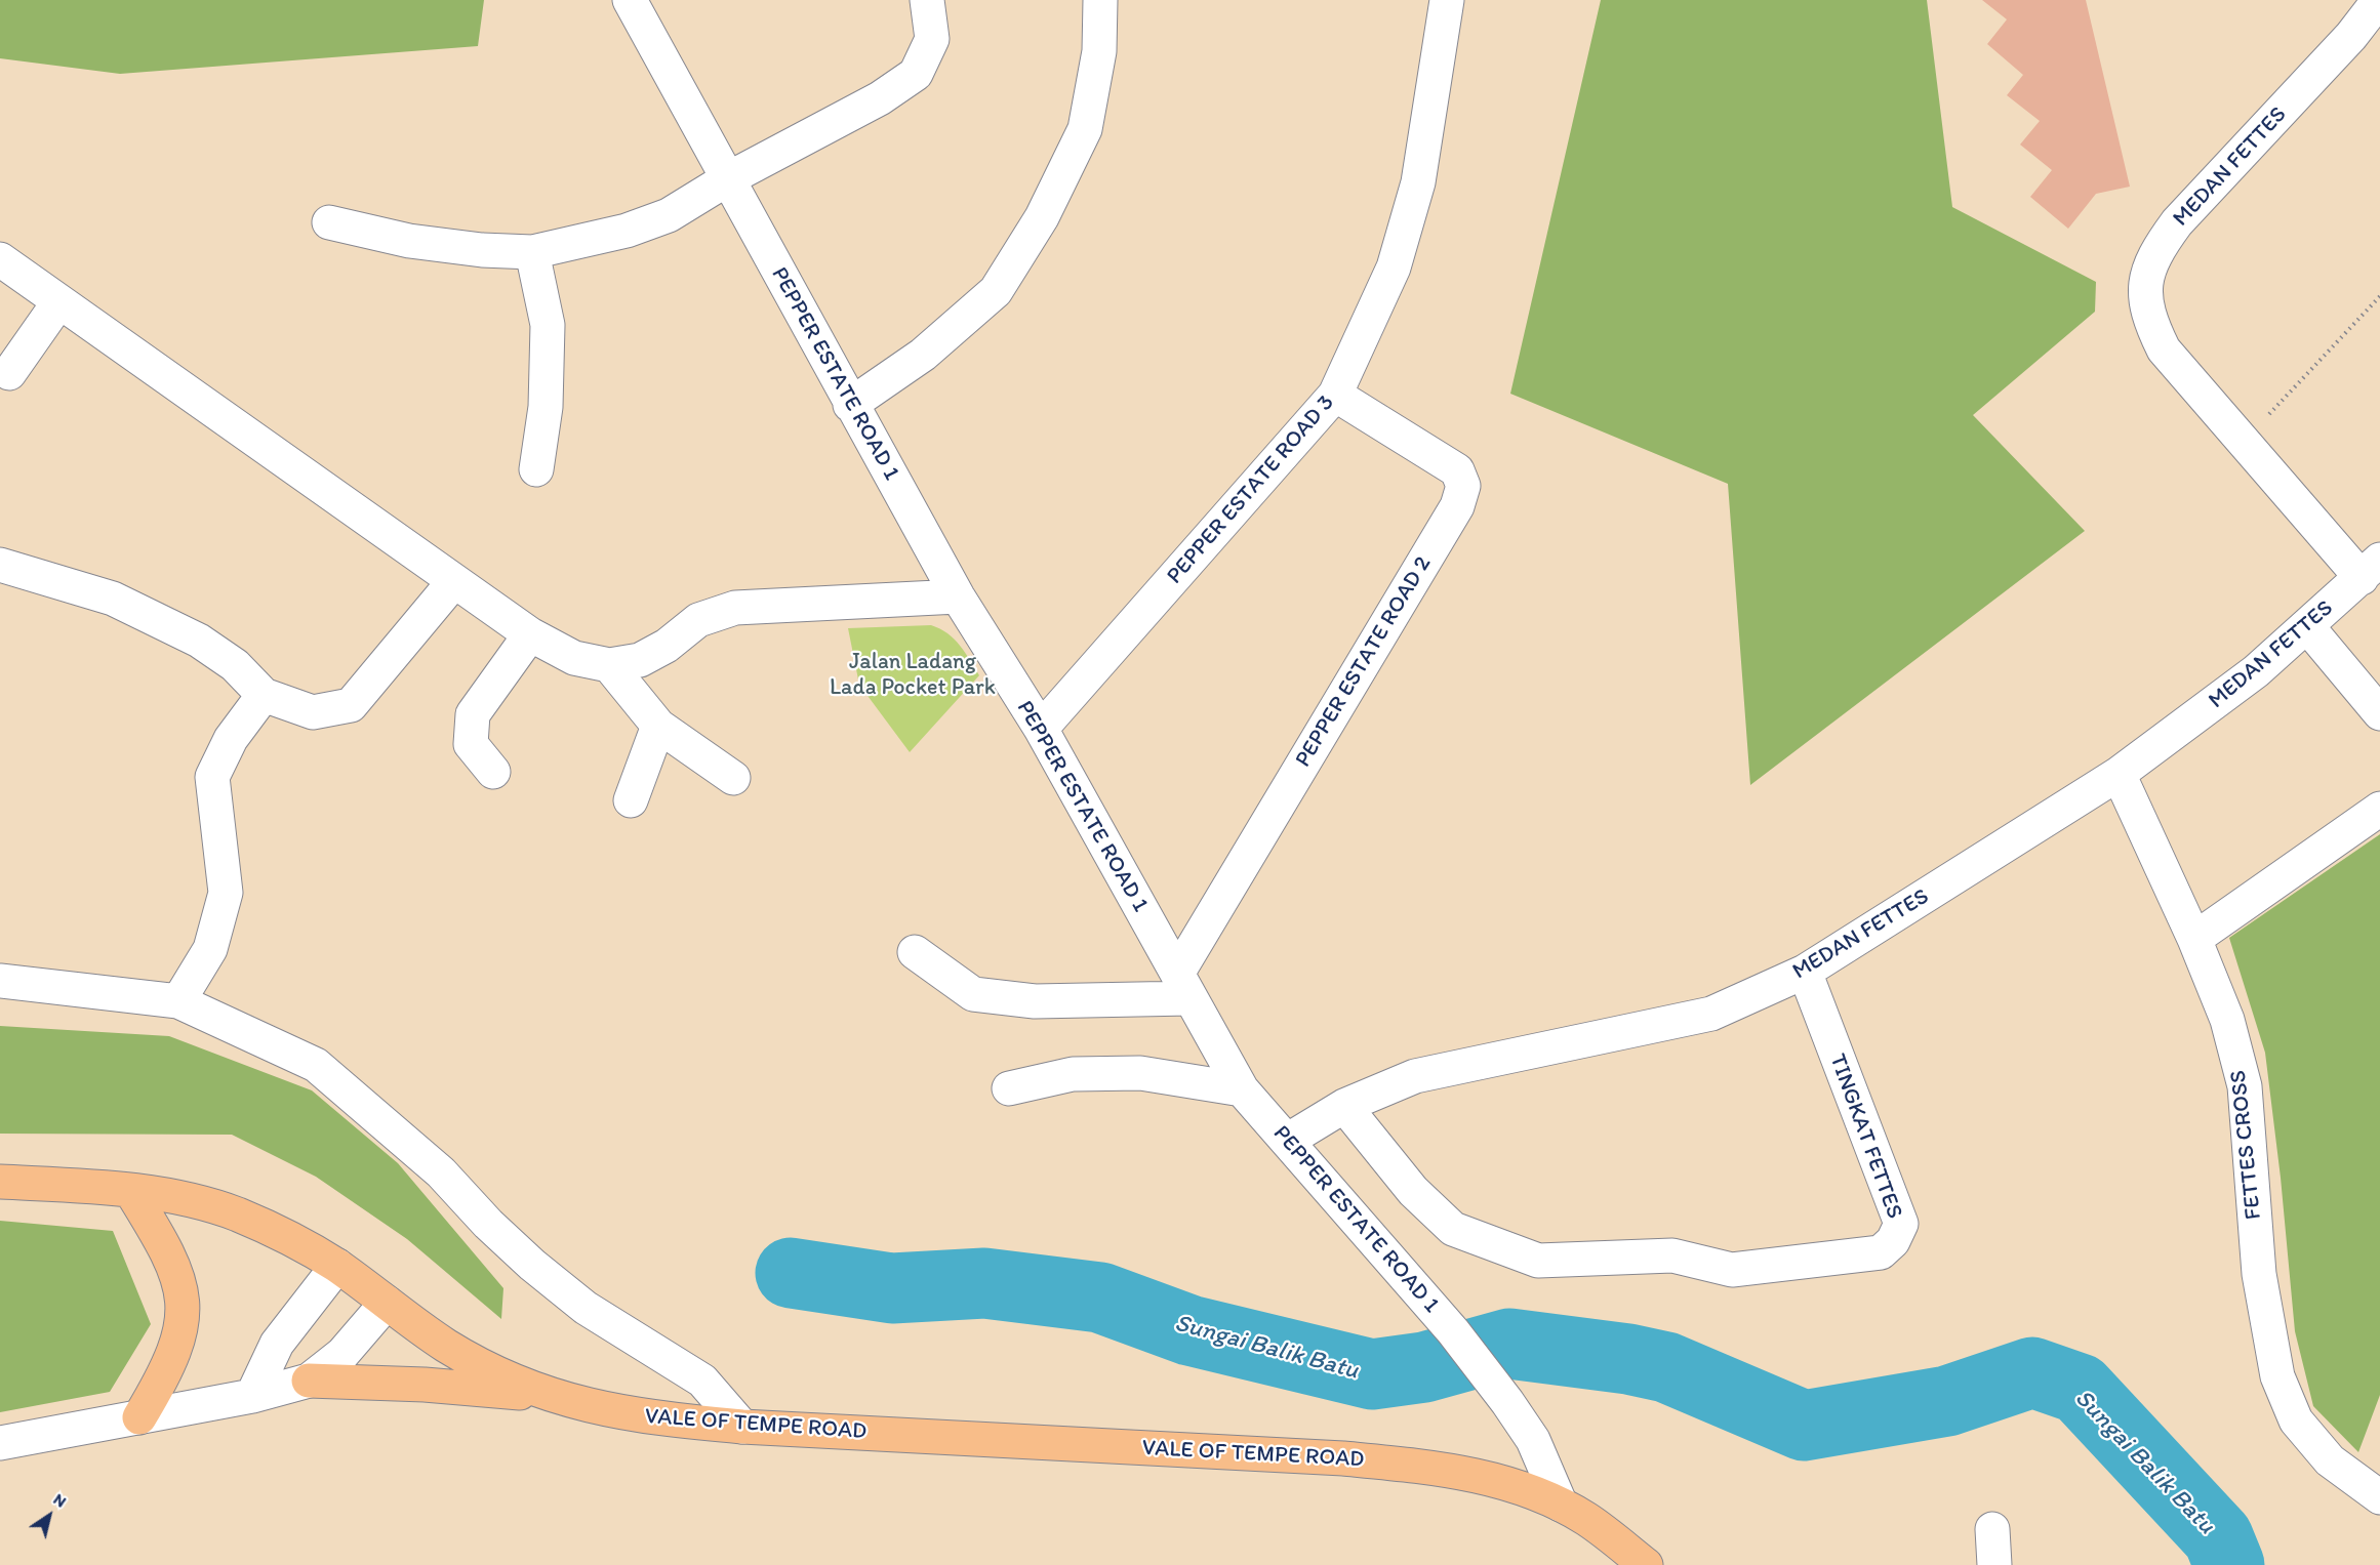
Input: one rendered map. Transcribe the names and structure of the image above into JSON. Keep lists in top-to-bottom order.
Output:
{
  "streets": {
    "main road": ["VALE OF TEMPE ROAD"],
    "street": [
      "MEDAN FETTES",
      "PEPPER ESTATE ROAD 1",
      "PEPPER ESTATE ROAD 3",
      "PEPPER ESTATE ROAD 2",
      "TINGKAT FETTES",
      "FETTES CROSS"
    ]
  },
  "crossings": [
    ["MEDAN FETTES", "PEPPER ESTATE ROAD 1"],
    ["MEDAN FETTES", "TINGKAT FETTES"],
    ["MEDAN FETTES", "FETTES CROSS"],
    ["PEPPER ESTATE ROAD 1", "PEPPER ESTATE ROAD 3"],
    ["PEPPER ESTATE ROAD 1", "PEPPER ESTATE ROAD 2"],
    ["PEPPER ESTATE ROAD 1", "VALE OF TEMPE ROAD"],
    ["PEPPER ESTATE ROAD 3", "PEPPER ESTATE ROAD 2"]
  ],
  "water": ["Sungai Balik Batu"],
  "parks": ["Jalan Ladang Lada Pocket Park"],
  "north": "top right"
}
